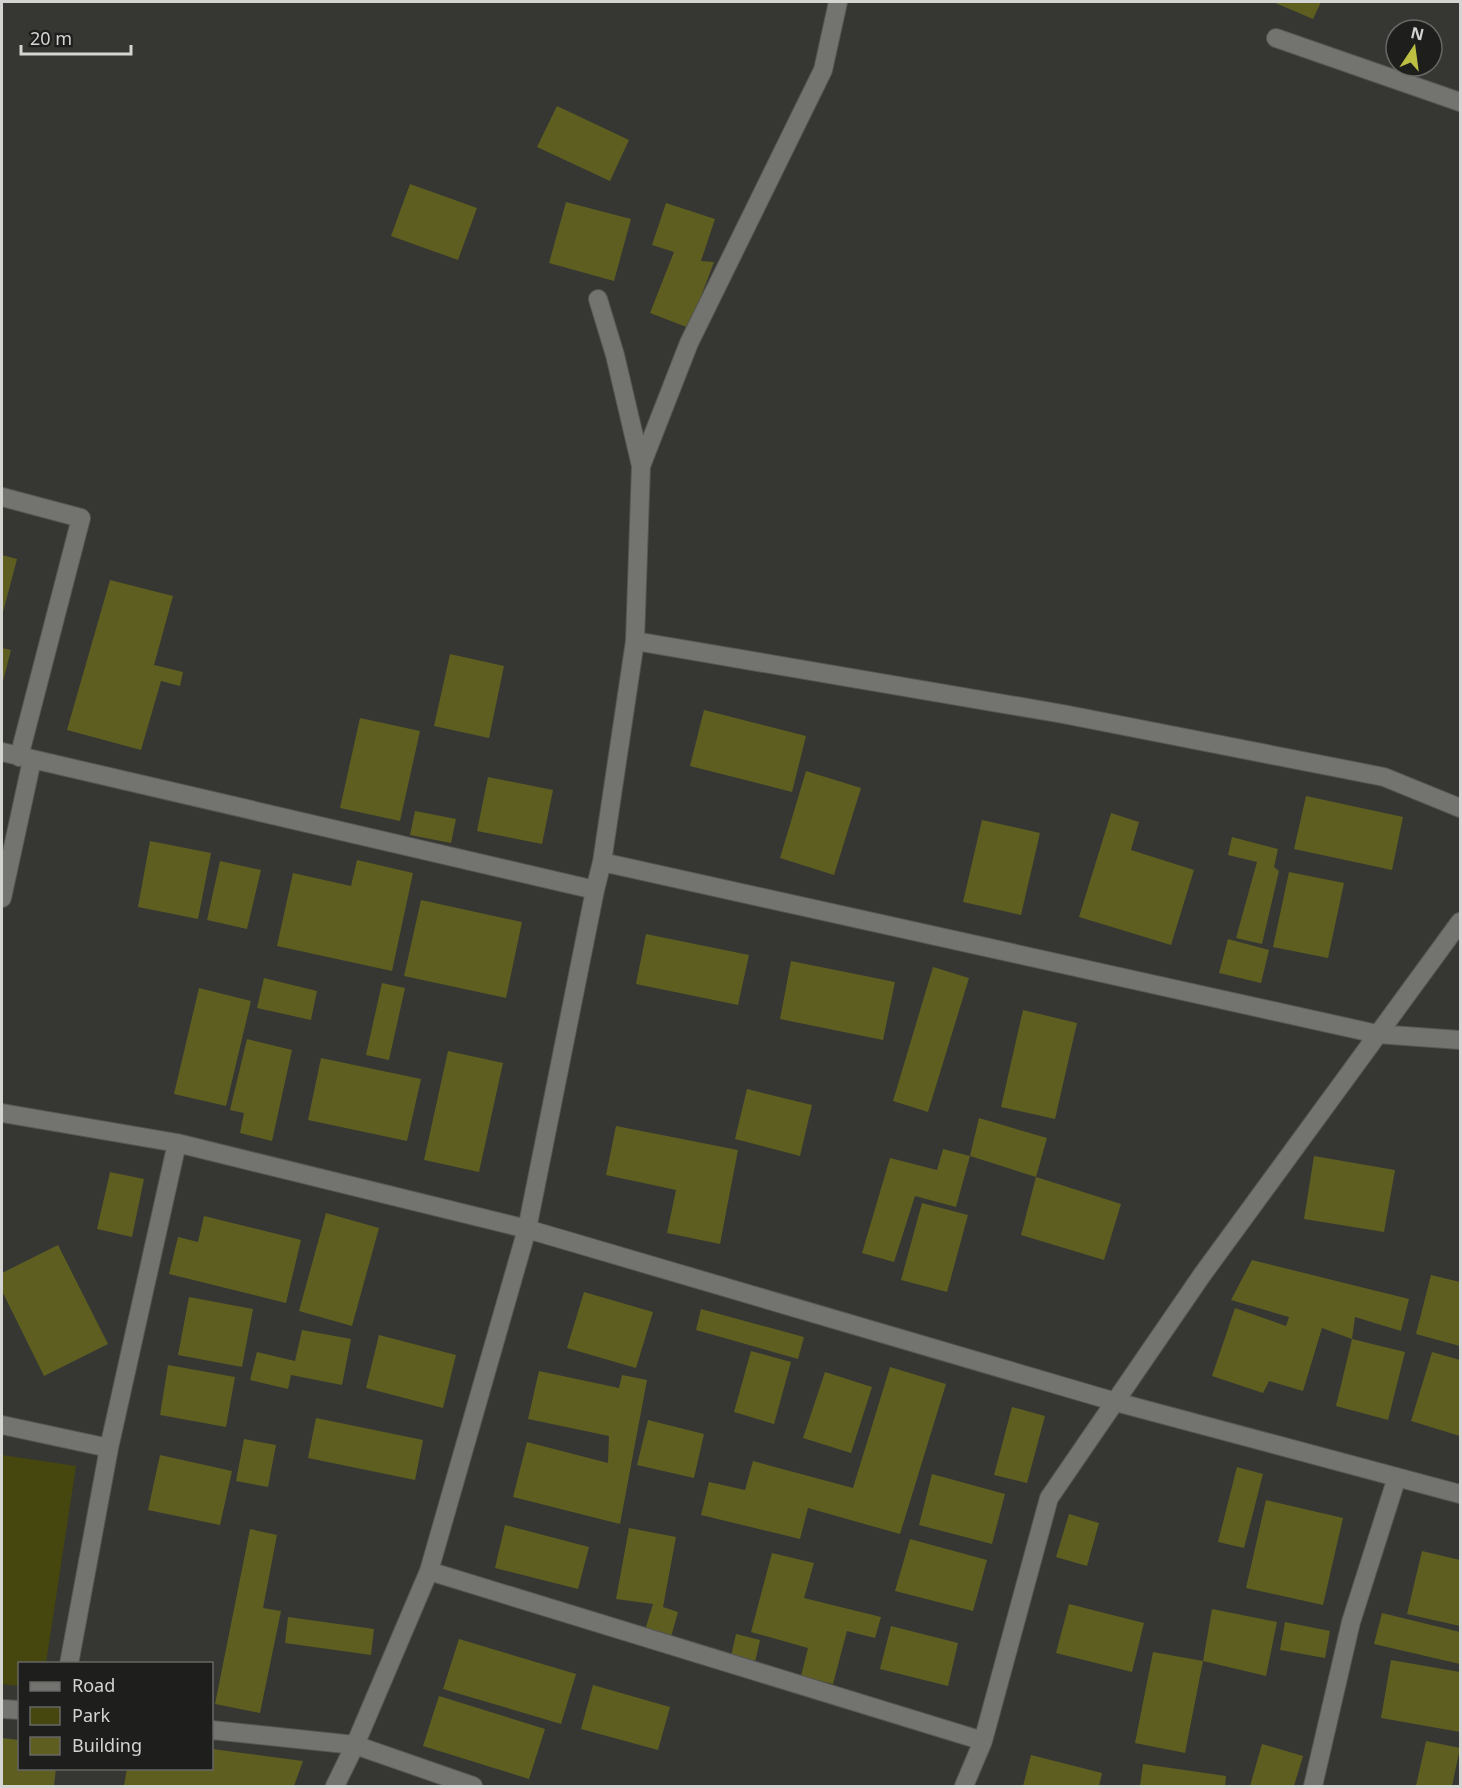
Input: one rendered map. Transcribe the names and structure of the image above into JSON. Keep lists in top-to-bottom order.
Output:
{
  "legend": ["Road", "Park", "Building"],
  "scale_bar": "20 m",
  "north": "top"
}
